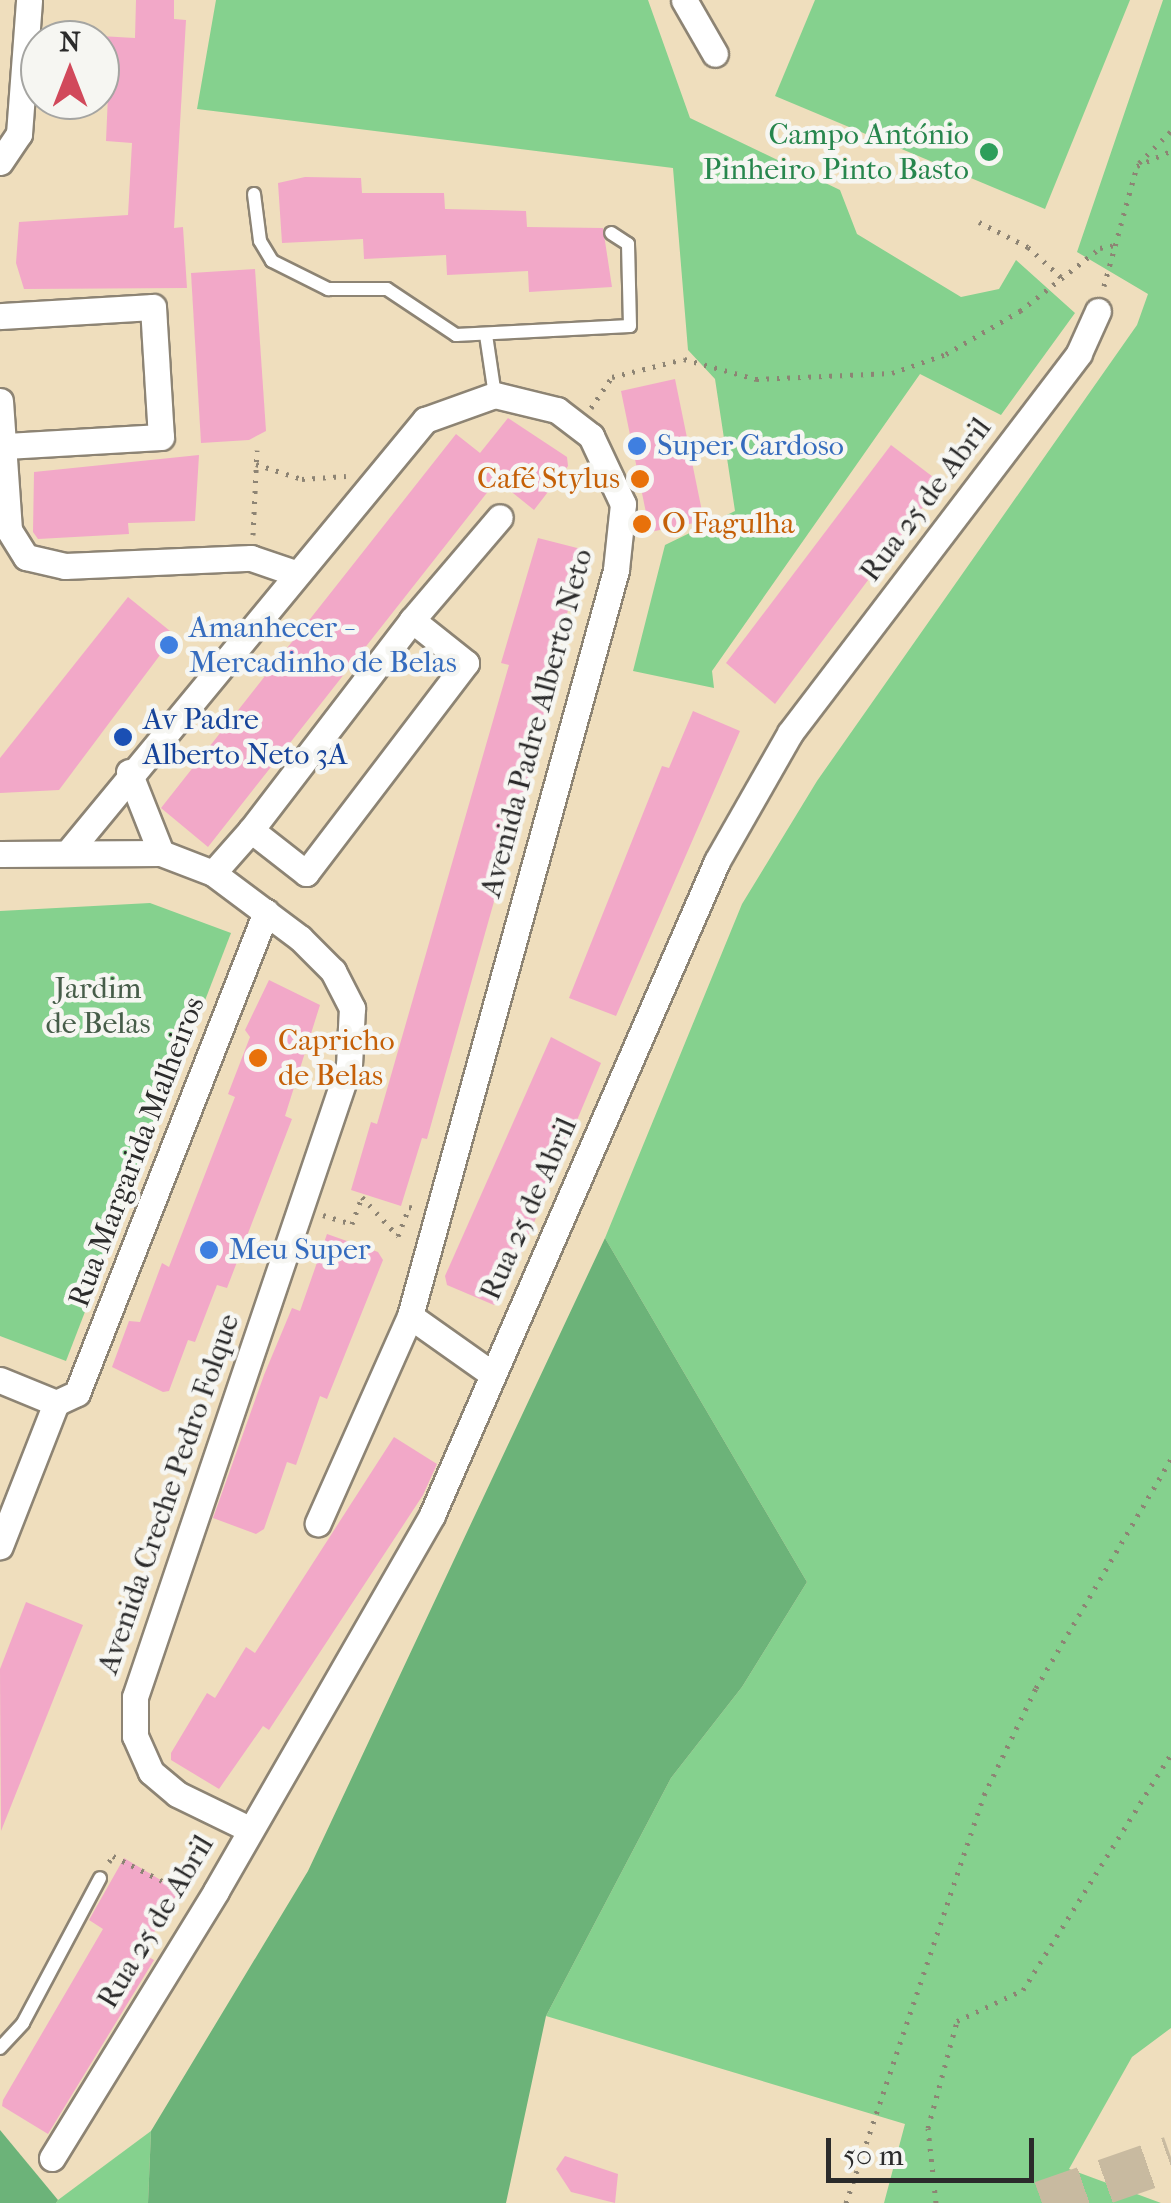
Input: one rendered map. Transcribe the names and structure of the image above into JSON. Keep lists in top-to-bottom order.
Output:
{
  "streets": {
    "street": [
      "Rua 25 de Abril",
      "Avenida Padre Alberto Neto",
      "Rua Margarida Malheiros",
      "Avenida Creche Pedro Folque"
    ]
  },
  "crossings": [
    ["Rua 25 de Abril", "Avenida Creche Pedro Folque"],
    ["Rua Margarida Malheiros", "Avenida Creche Pedro Folque"]
  ],
  "parks": ["Jardim de Belas"],
  "places": [
    "Campo António Pinheiro Pinto Basto",
    "Super Cardoso",
    "Café Stylus",
    "O Fagulha",
    "Amanhecer - Mercadinho de Belas",
    "Av Padre Alberto Neto 3A",
    "Capricho de Belas",
    "Meu Super"
  ],
  "scale_bar": "50 m",
  "north": "top"
}
